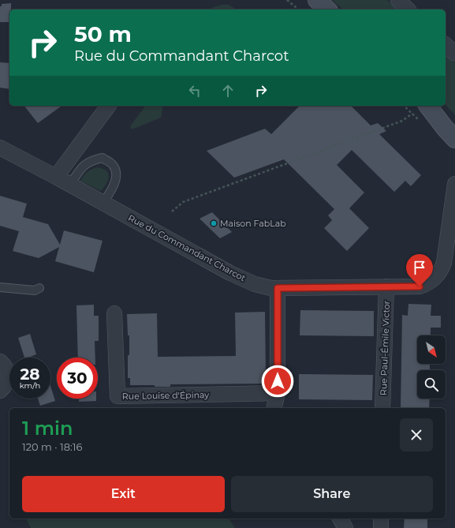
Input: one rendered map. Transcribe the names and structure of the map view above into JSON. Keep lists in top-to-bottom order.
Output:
{
  "streets": {
    "street": ["Rue du Commandant Charcot", "Rue Paul-Émile Victor", "Rue Louise d'Épinay"]
  },
  "crossings": [
    ["Rue du Commandant Charcot", "Rue Paul-Émile Victor"]
  ],
  "places": ["Maison FabLab"],
  "north": "bottom right",
  "page": {
    "turn": ["50 m", "Rue du Commandant Charcot"],
    "speed": "28 km/h",
    "limit": "30",
    "heading": ["1 min", "120 m · 18:16"],
    "buttons": ["Exit", "Share"]
  }
}
